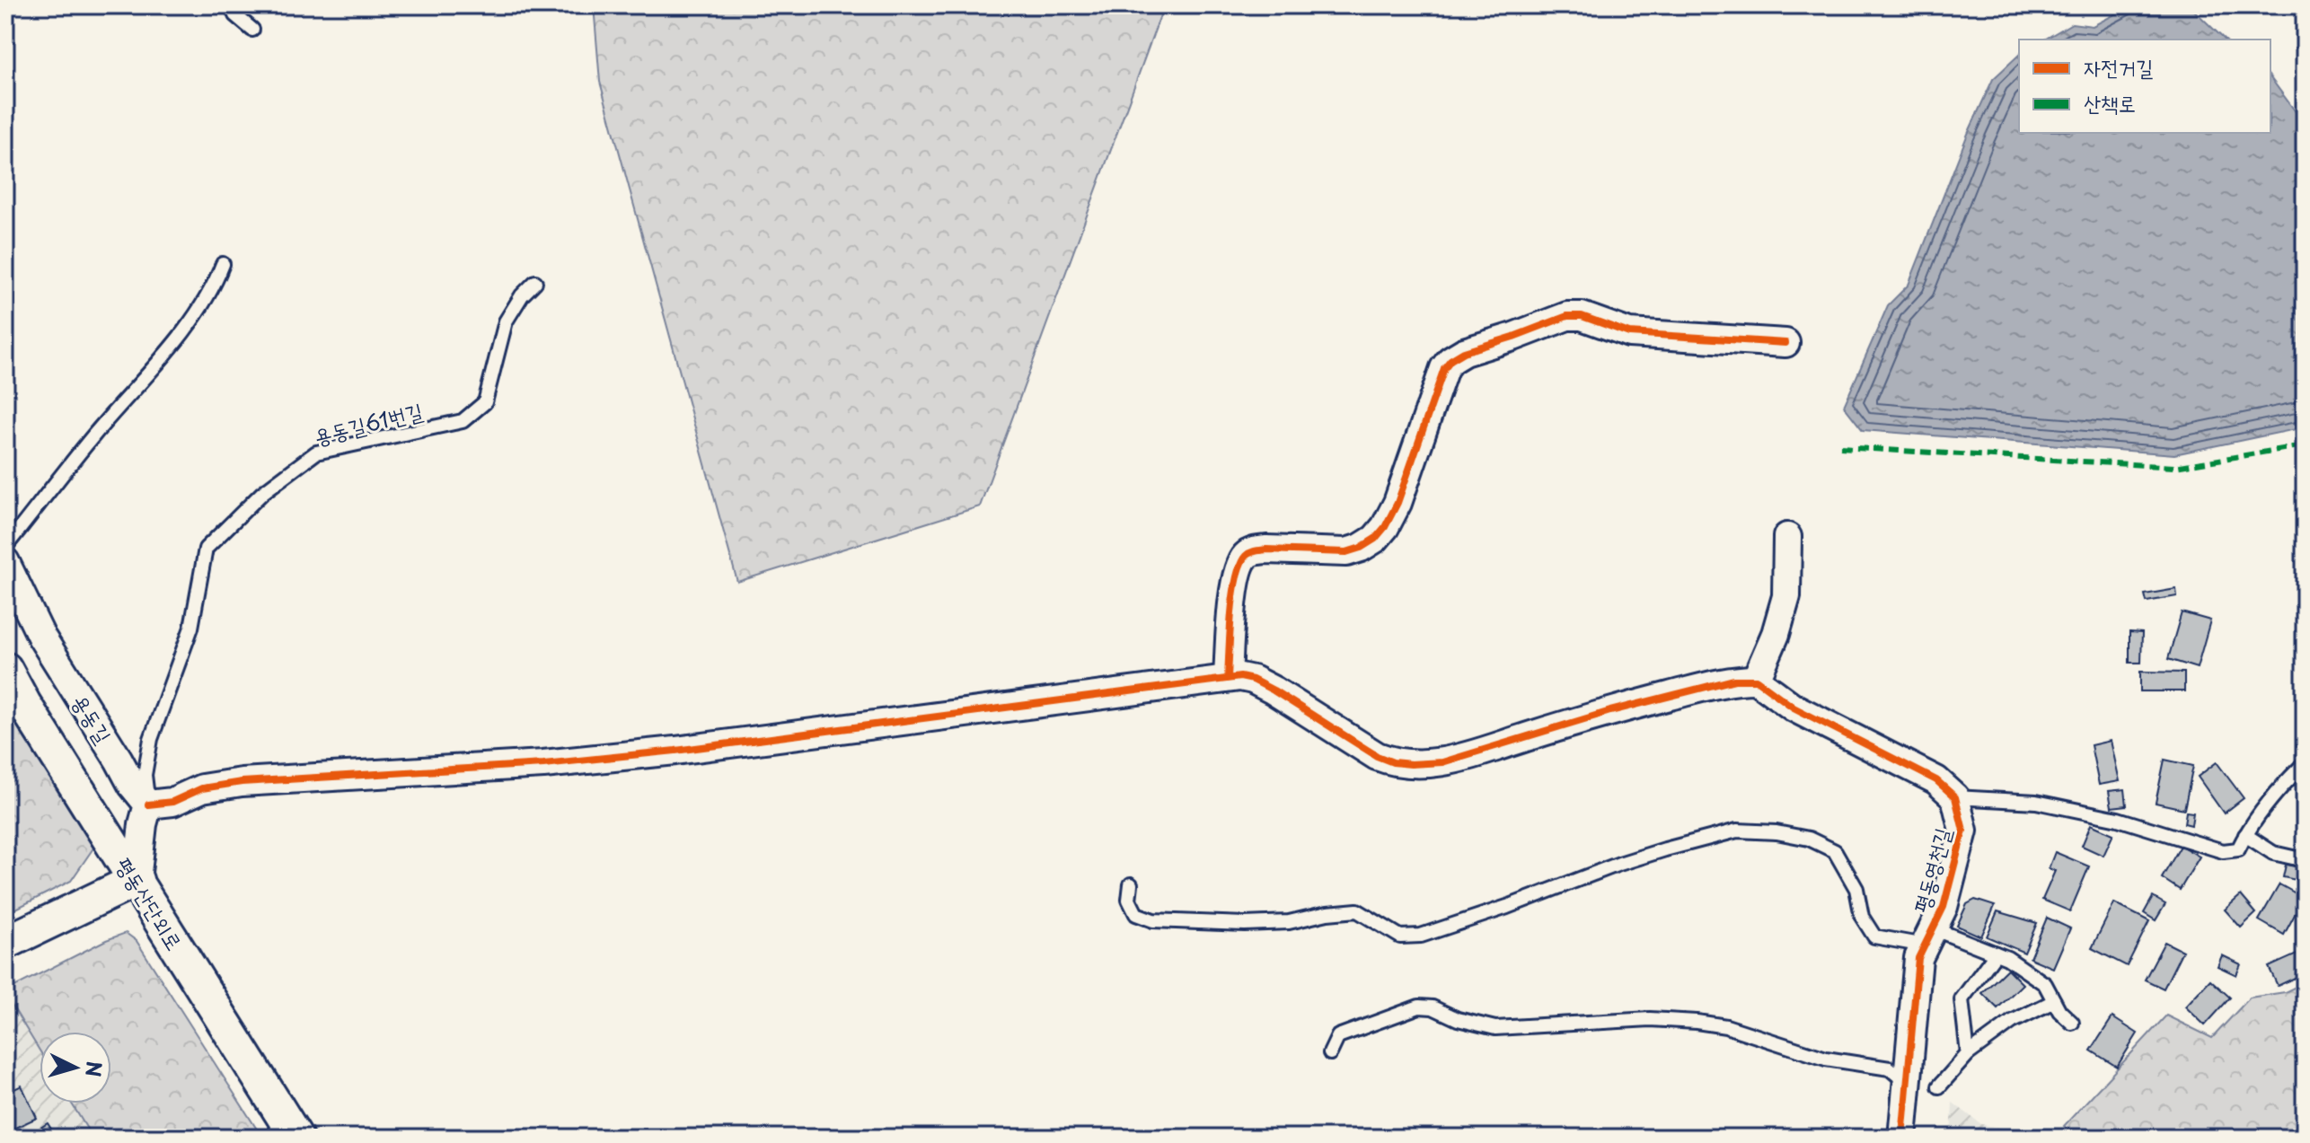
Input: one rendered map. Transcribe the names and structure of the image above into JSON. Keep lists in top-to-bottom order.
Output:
{
  "streets": {
    "street": ["용동길", "평동영천길", "평동산단외로"],
    "lane": ["용동길61번길"]
  },
  "crossings": [
    ["용동길61번길", "용동길"]
  ],
  "legend": ["자전거길", "산책로"],
  "north": "right"
}
